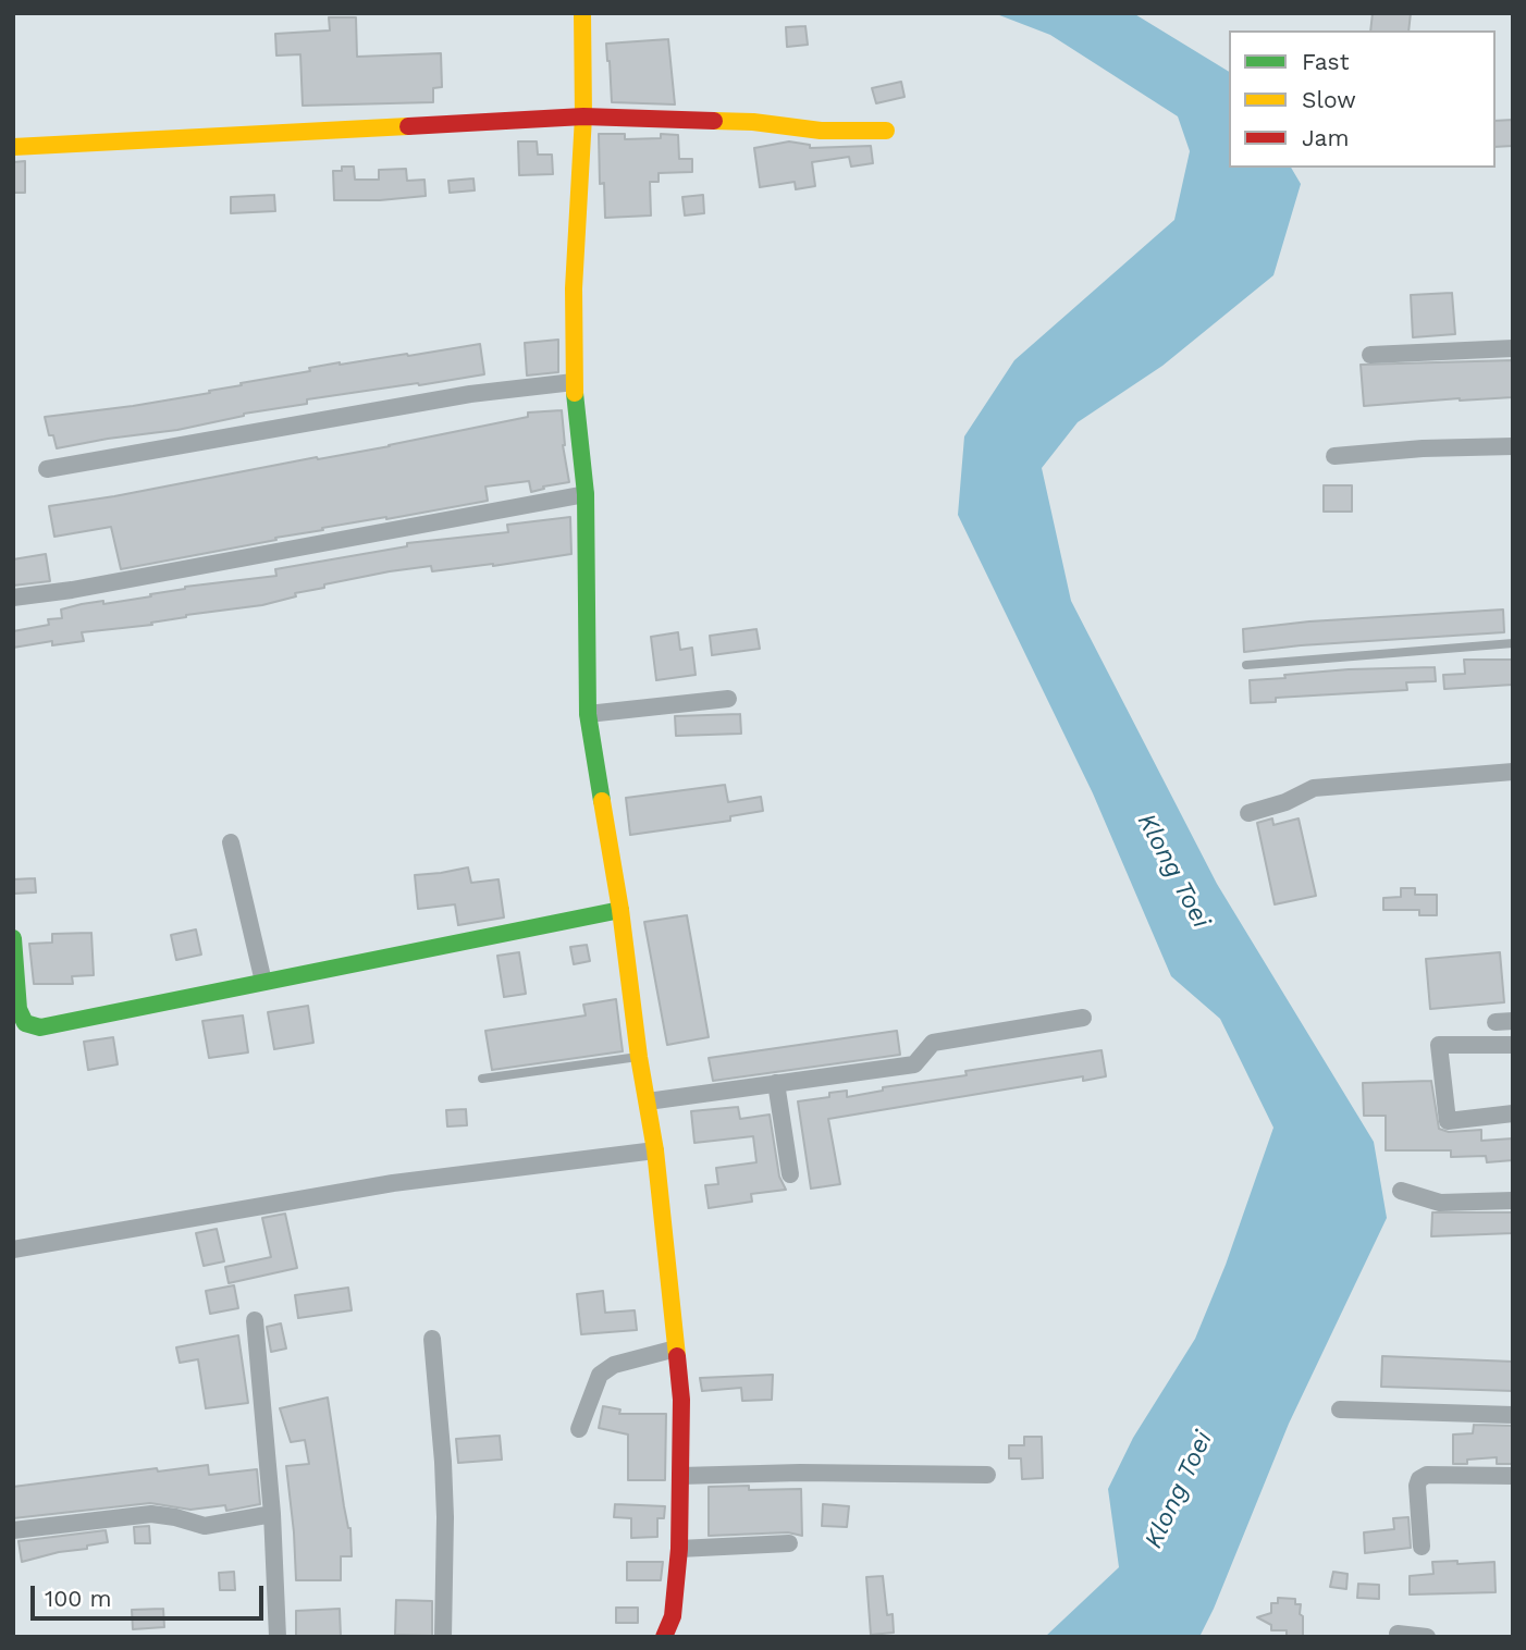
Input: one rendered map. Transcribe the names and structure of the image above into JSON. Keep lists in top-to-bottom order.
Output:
{
  "water": ["Klong Toei"],
  "legend": ["Fast", "Slow", "Jam"],
  "scale_bar": "100 m"
}
